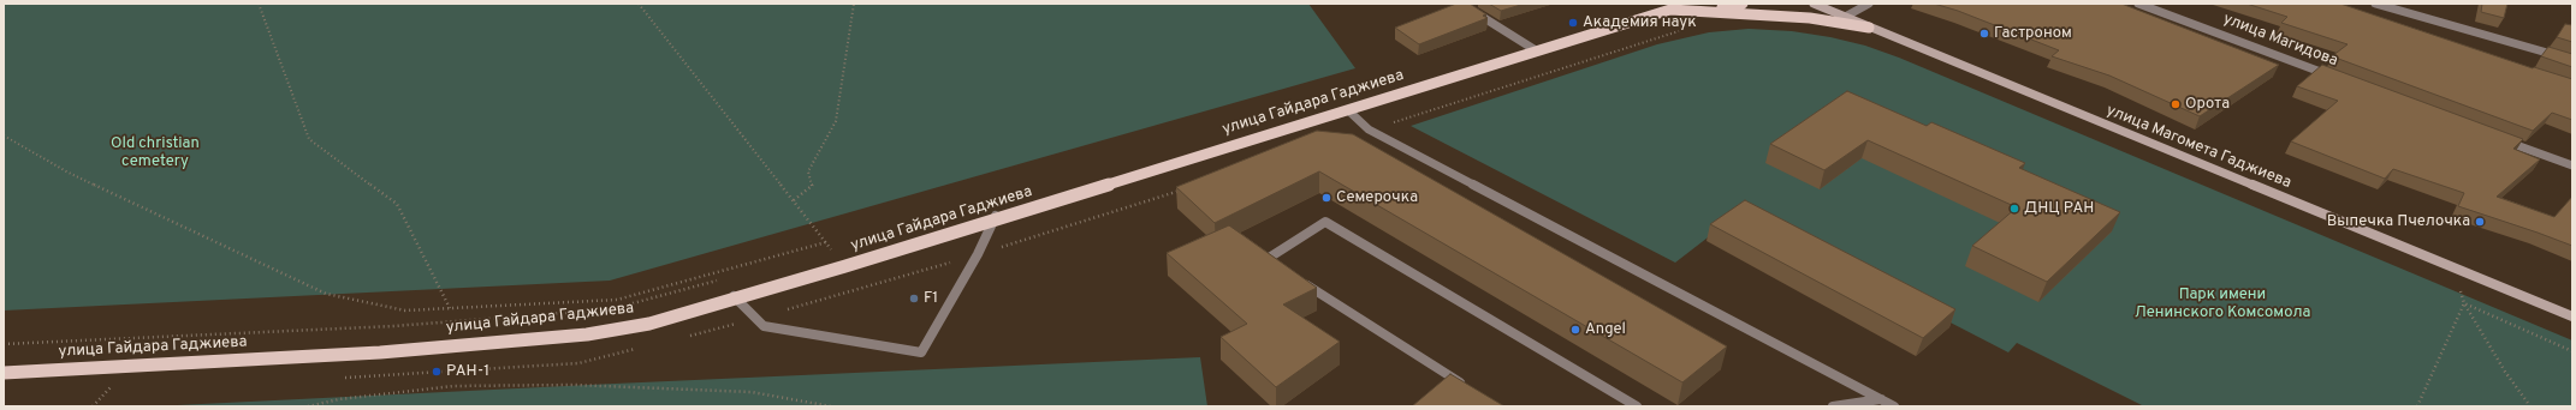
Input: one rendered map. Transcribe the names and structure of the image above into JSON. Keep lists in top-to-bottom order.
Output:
{
  "streets": {
    "main road": ["улица Гайдара Гаджиева", "улица Магомета Гаджиева"],
    "street": ["улица Магидова"]
  },
  "crossings": [
    ["улица Гайдара Гаджиева", "улица Магомета Гаджиева"]
  ],
  "parks": ["Old сhristian cemetery", "Парк имени Ленинского Комсомола"],
  "places": [
    "Академия наук",
    "Гастроном",
    "Орота",
    "Семерочка",
    "ДНЦ РАН",
    "Выпечка Пчелочка",
    "F1",
    "Angel",
    "РАН-1"
  ]
}
